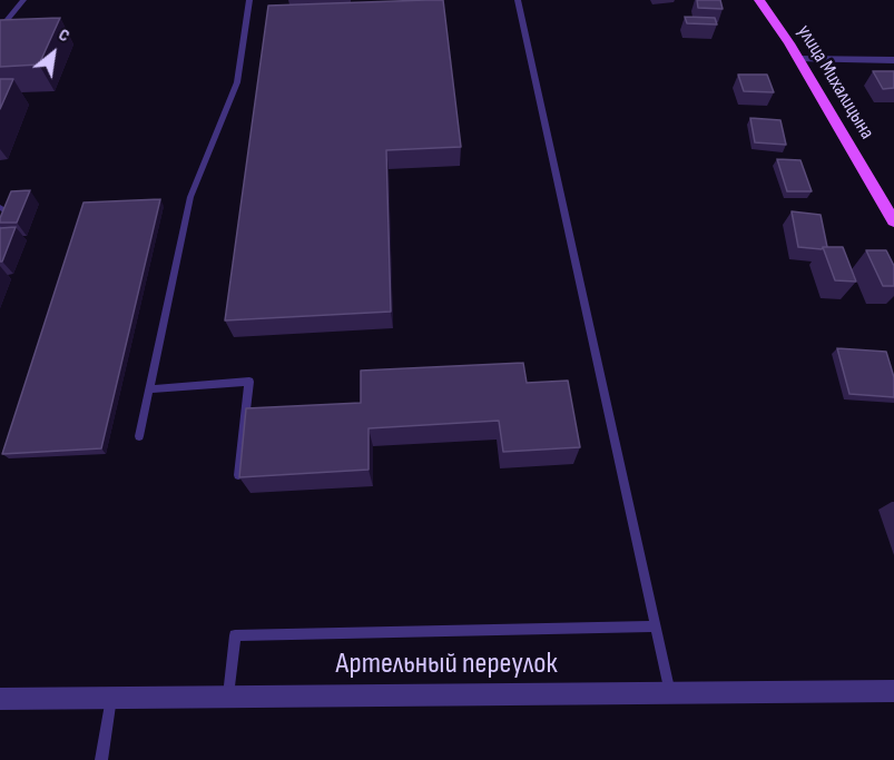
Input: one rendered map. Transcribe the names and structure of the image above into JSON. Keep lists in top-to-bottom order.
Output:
{
  "streets": {
    "main road": ["улица Михалицына"],
    "street": ["Артельный переулок"]
  },
  "north": "top right"
}
